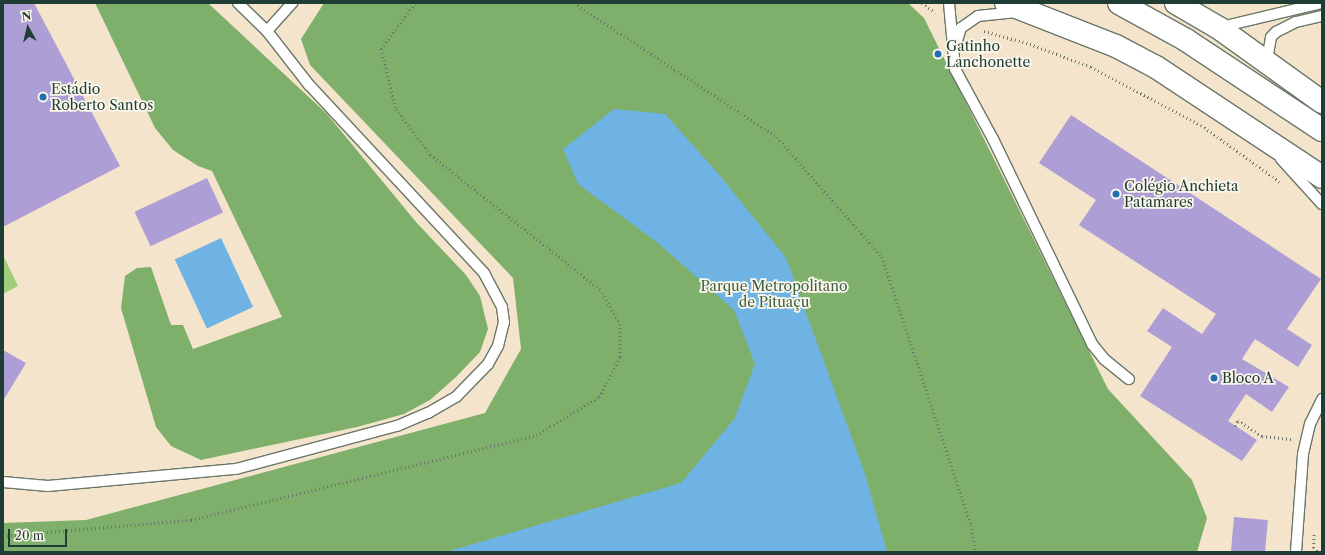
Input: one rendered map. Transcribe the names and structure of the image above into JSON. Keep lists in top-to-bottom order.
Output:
{
  "parks": ["Parque Metropolitano de Pituaçu"],
  "places": [
    "Gatinho Lanchonette",
    "Estádio Roberto Santos",
    "Colégio Anchieta Patamares",
    "Bloco A"
  ],
  "scale_bar": "20 m",
  "north": "top"
}
